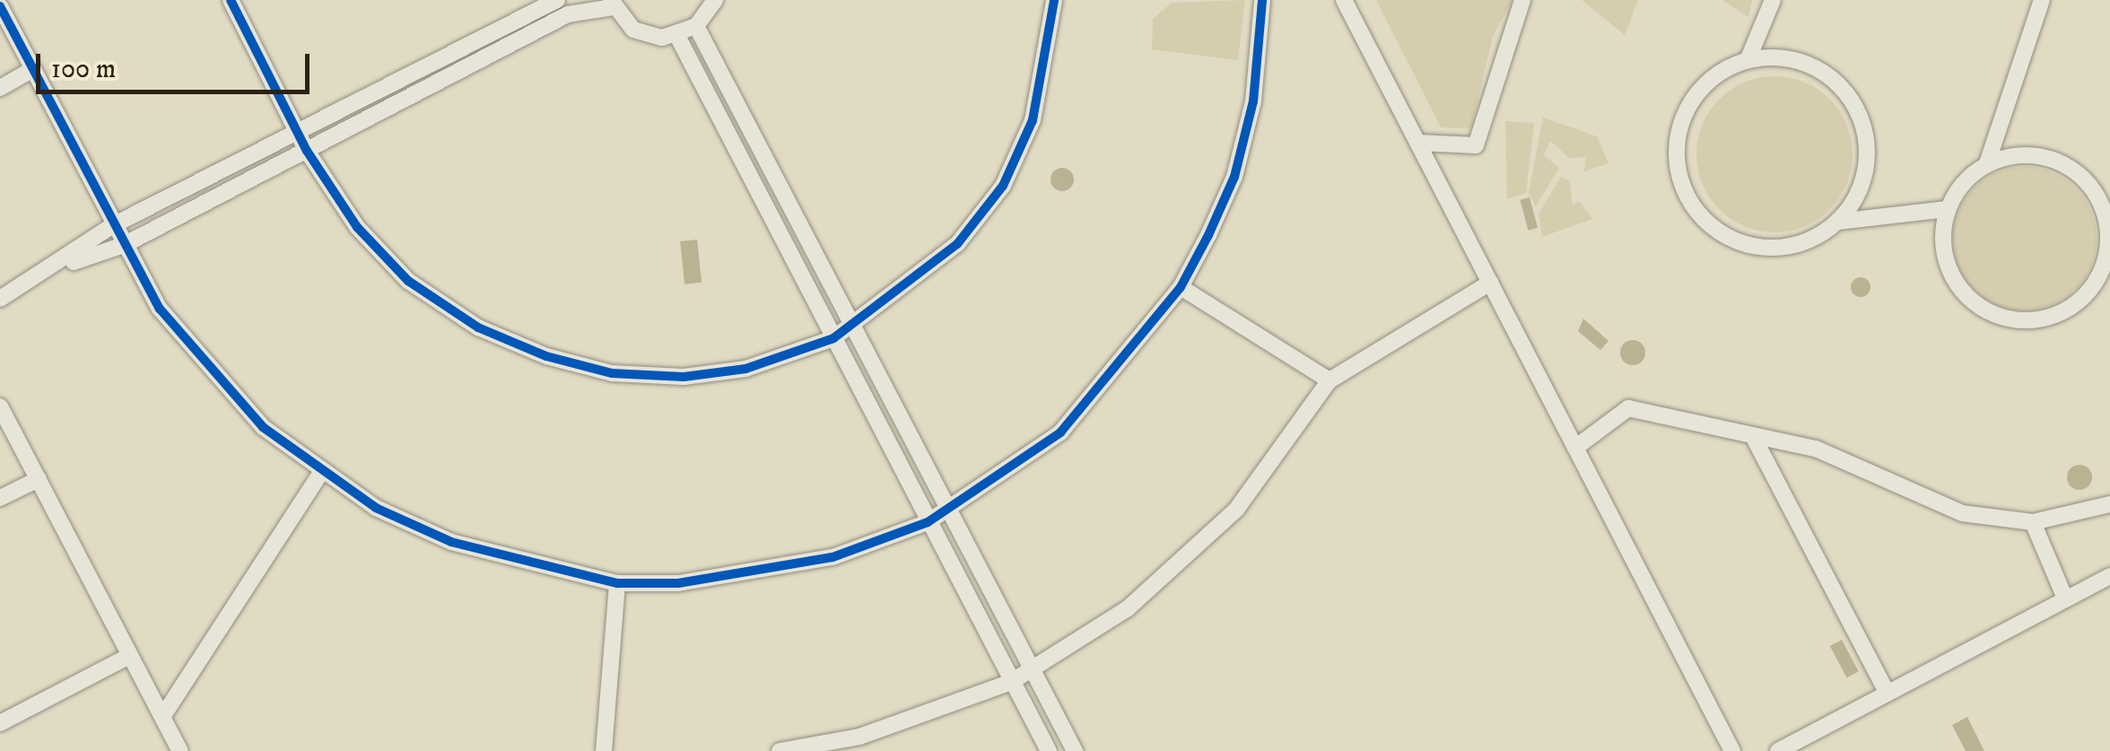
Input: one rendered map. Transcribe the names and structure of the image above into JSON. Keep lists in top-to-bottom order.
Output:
{
  "scale_bar": "100 m"
}
